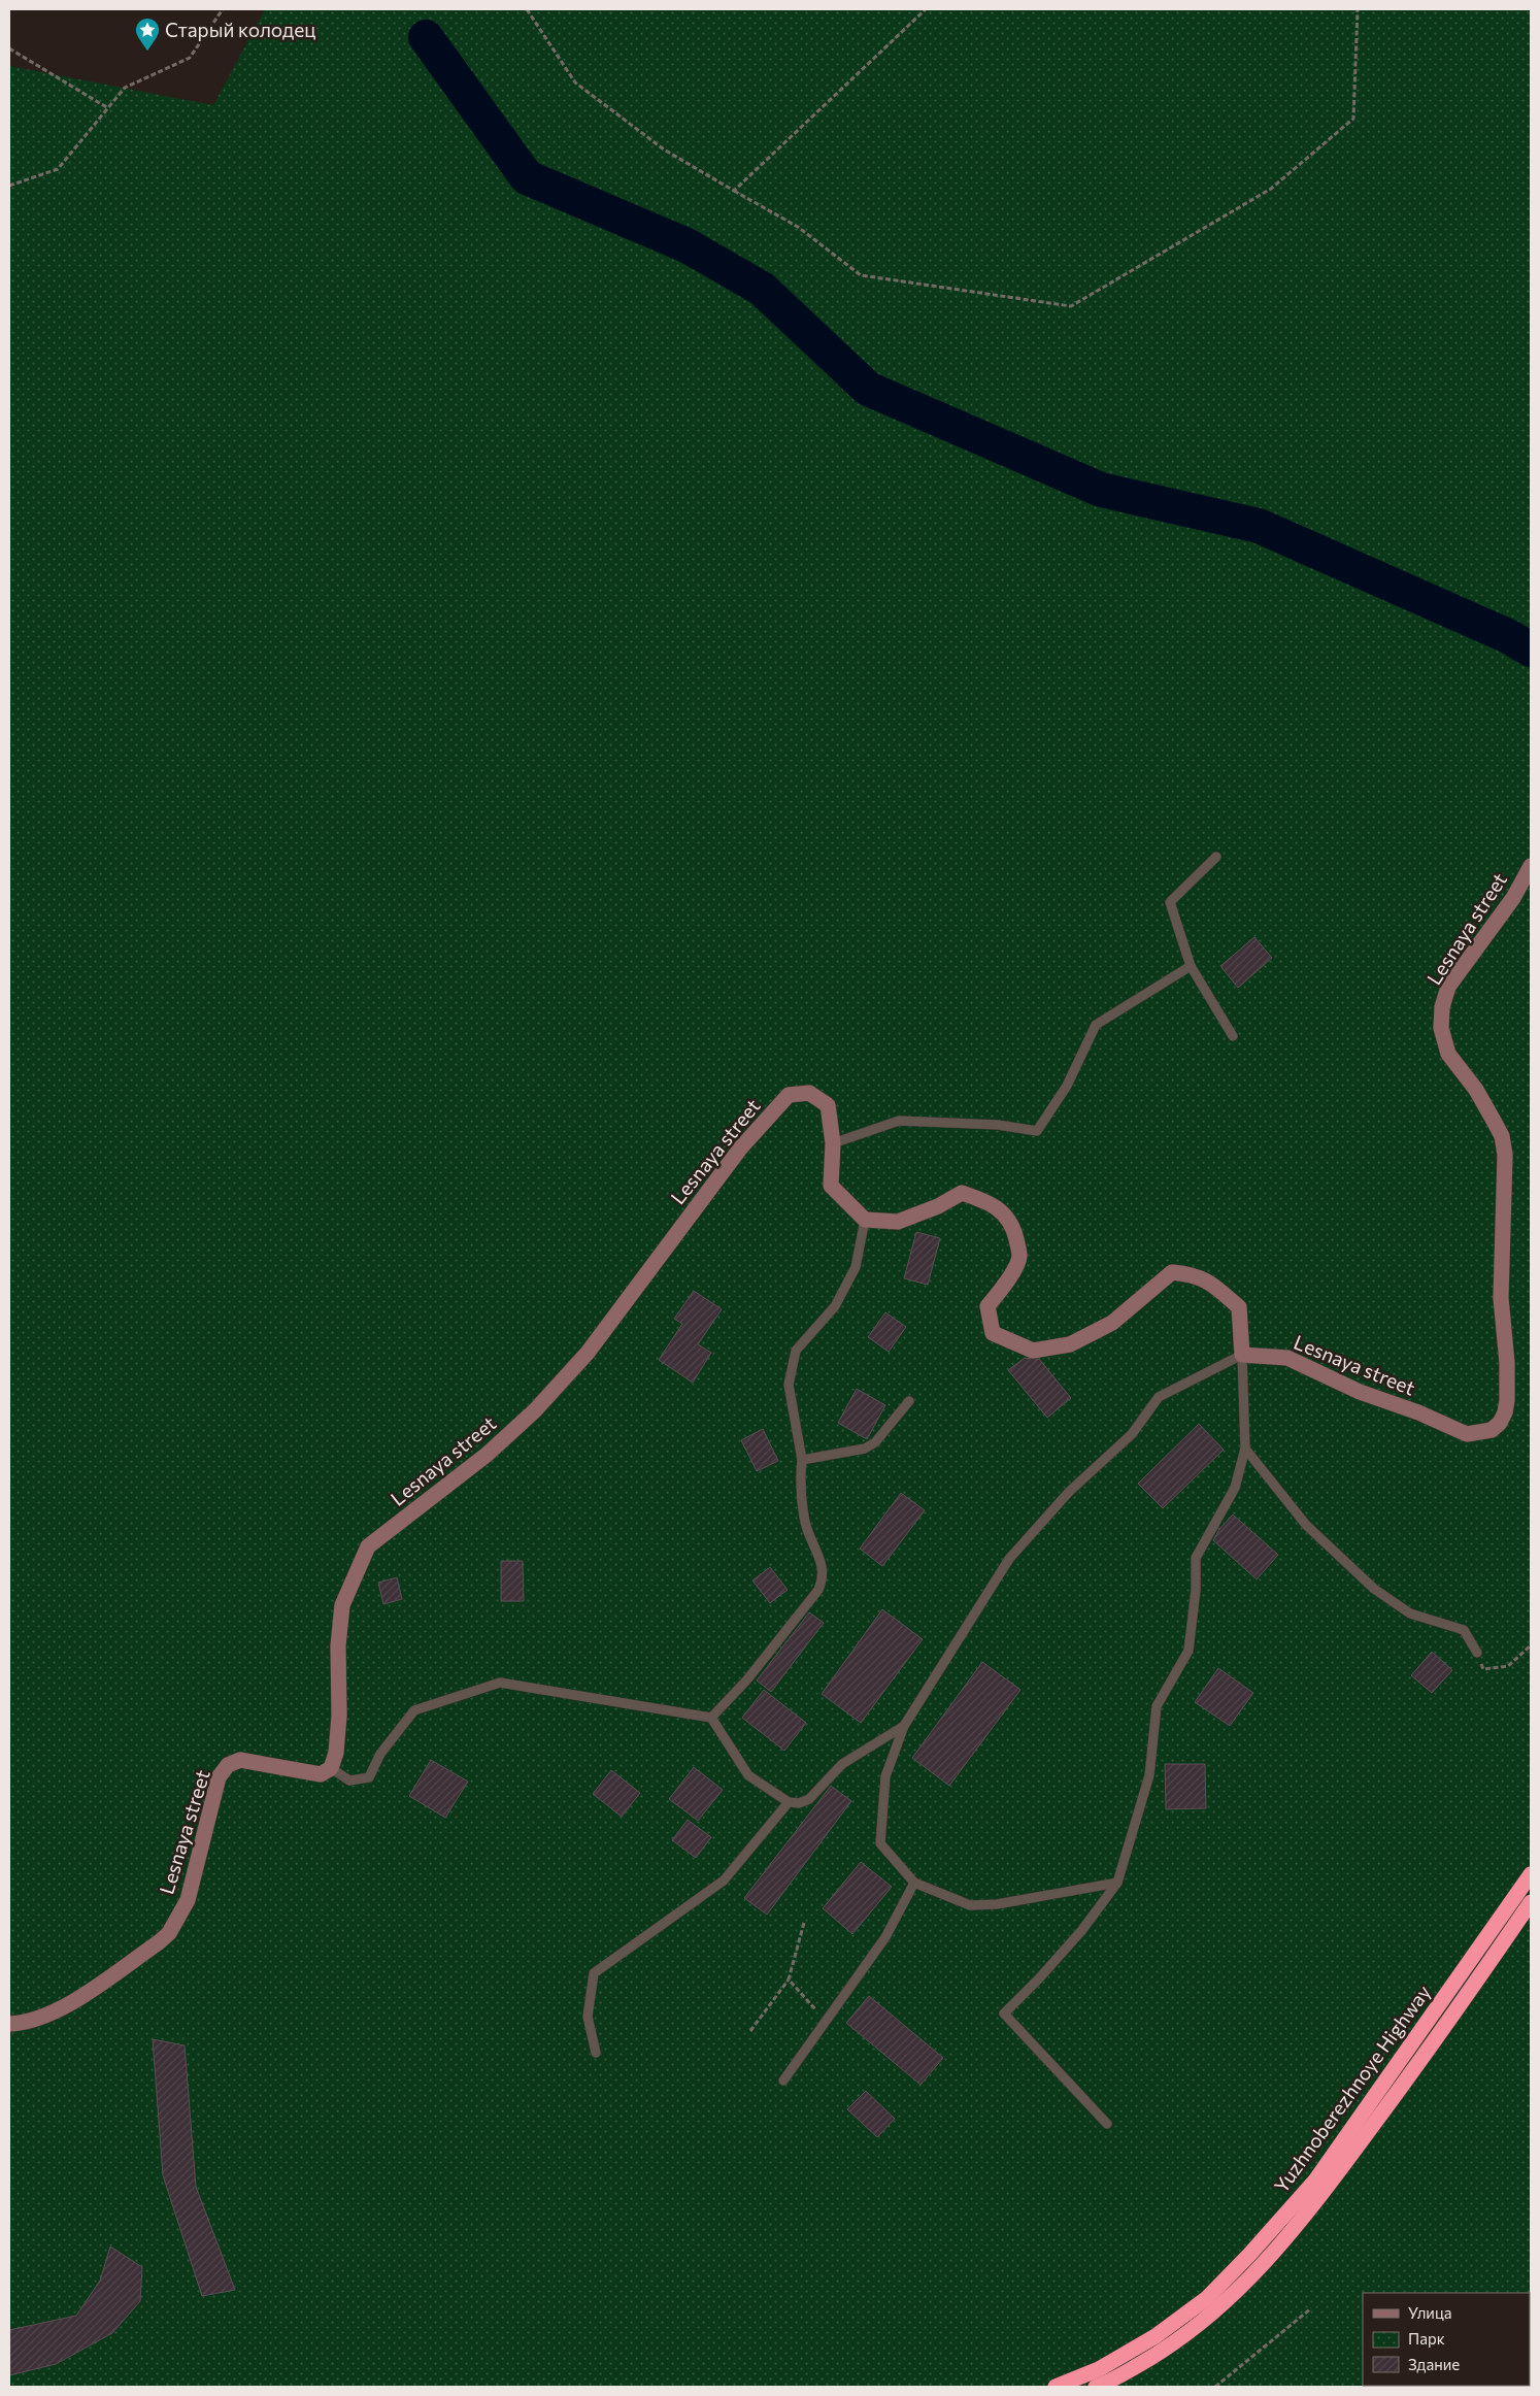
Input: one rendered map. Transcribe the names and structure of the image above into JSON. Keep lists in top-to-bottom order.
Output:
{
  "streets": {
    "highway": ["Yuzhnoberezhnoye Highway"],
    "street": ["Lesnaya street"]
  },
  "places": {
    "place": ["Старый колодец"]
  },
  "legend": ["Улица", "Парк", "Здание"]
}
